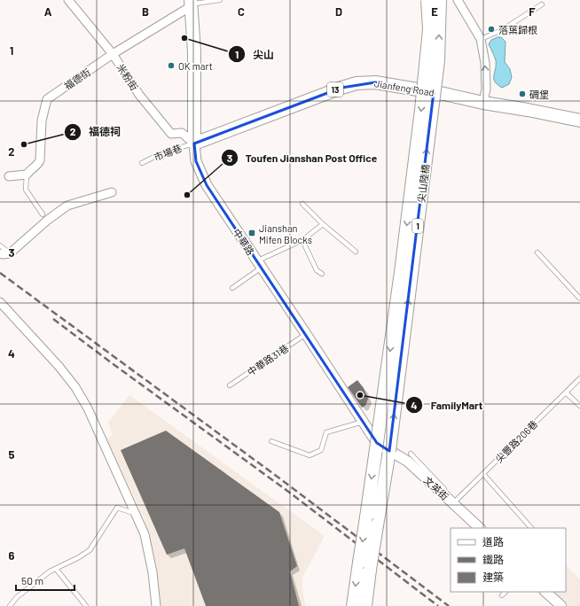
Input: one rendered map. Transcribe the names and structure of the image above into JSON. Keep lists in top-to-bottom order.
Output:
{
  "streets": {
    "main road": [
      "Jianfeng Road",
      "13",
      "尖山陸橋",
      "1",
      "中華路"
    ],
    "street": ["米粉街", "福德街", "文英街"],
    "lane": ["市場巷", "中華路31巷", "尖豐路206巷"]
  },
  "crossings": [
    ["米粉街", "福德街"],
    ["米粉街", "Jianfeng Road"],
    ["米粉街", "市場巷"],
    ["米粉街", "中華路"],
    ["福德街", "中華路"],
    ["Jianfeng Road", "市場巷"],
    ["Jianfeng Road", "中華路"],
    ["市場巷", "中華路"],
    ["尖山陸橋", "1"],
    ["尖山陸橋", "中華路"],
    ["尖山陸橋", "文英街"],
    ["1", "中華路"],
    ["1", "文英街"],
    ["中華路", "中華路31巷"],
    ["中華路", "文英街"],
    ["尖豐路206巷", "文英街"]
  ],
  "places": {
    "other": [
      "落葉歸根",
      "尖山",
      "OK mart",
      "碉堡",
      "福德祠",
      "Toufen Jianshan Post Office",
      "FamilyMart"
    ],
    "transit": ["Jianshan Mifen Blocks"]
  },
  "legend": ["道路", "鐵路", "建築"],
  "scale_bar": "50 m",
  "grid": {
    "columns": [
      "A",
      "B",
      "C",
      "D",
      "E",
      "F"
    ],
    "rows": [
      "1",
      "2",
      "3",
      "4",
      "5",
      "6"
    ]
  }
}
